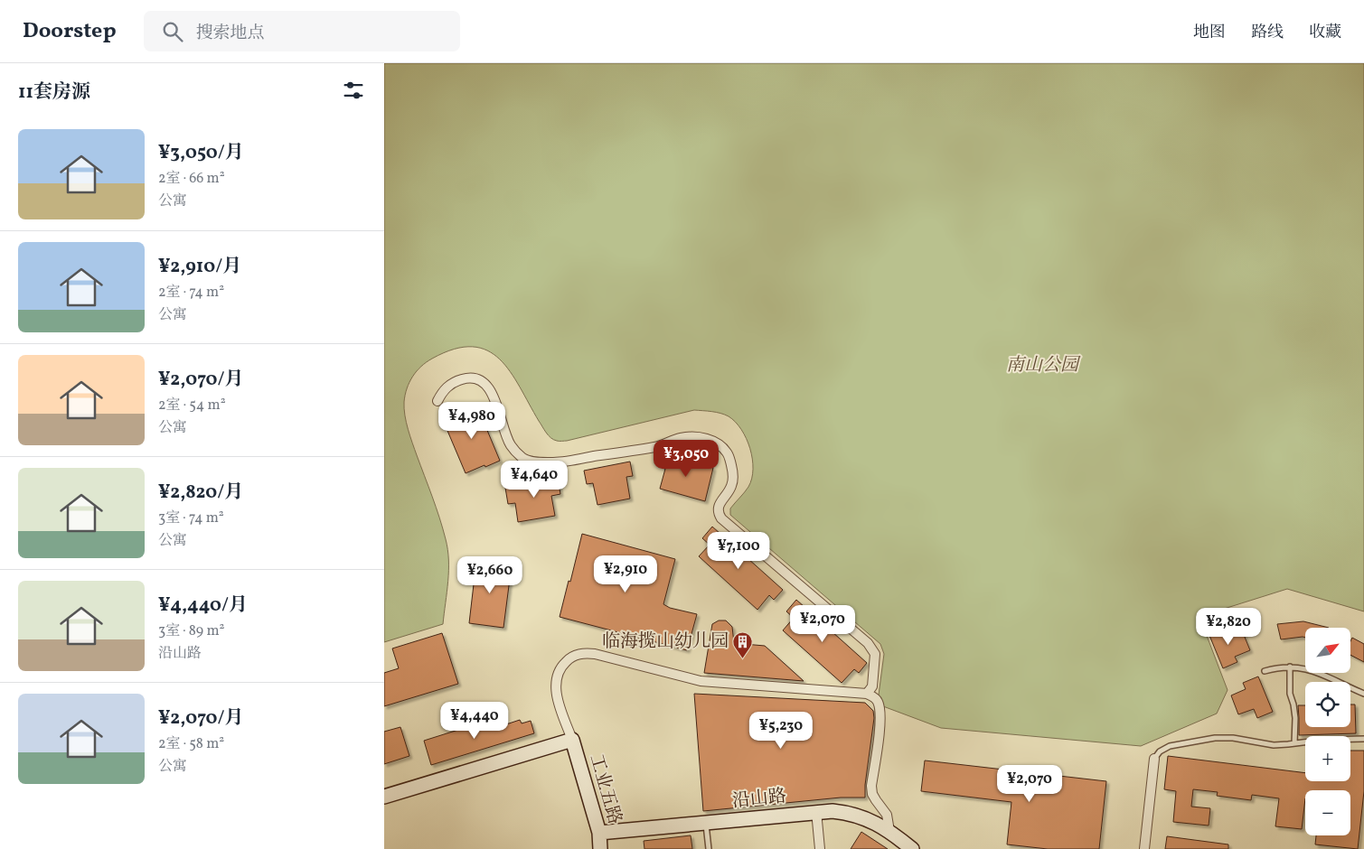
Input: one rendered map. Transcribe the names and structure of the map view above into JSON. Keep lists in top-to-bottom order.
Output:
{
  "streets": {
    "street": ["工业五路", "沿山路"]
  },
  "crossings": [
    ["工业五路", "沿山路"]
  ],
  "parks": ["南山公园"],
  "places": {
    "building": ["临海揽山幼儿园"]
  },
  "north": "top right",
  "page": {
    "header": "Doorstep",
    "search": "搜索地点",
    "nav": ["地图", "路线", "收藏"],
    "heading": "11套房源",
    "list": [
      {
        "name": "¥3,050/月",
        "note": "2室 · 66 m² · 公寓"
      },
      {
        "name": "¥2,910/月",
        "note": "2室 · 74 m² · 公寓"
      },
      {
        "name": "¥2,070/月",
        "note": "2室 · 54 m² · 公寓"
      },
      {
        "name": "¥2,820/月",
        "note": "3室 · 74 m² · 公寓"
      },
      {
        "name": "¥4,440/月",
        "note": "3室 · 89 m² · 沿山路"
      },
      {
        "name": "¥2,070/月",
        "note": "2室 · 58 m² · 公寓"
      }
    ],
    "price": [
      "¥4,980",
      "¥3,050",
      "¥4,640",
      "¥7,100",
      "¥2,910",
      "¥2,660",
      "¥2,070",
      "¥2,820",
      "¥4,440",
      "¥5,230",
      "¥2,070"
    ],
    "map_buttons": ["+", "−"]
  }
}
